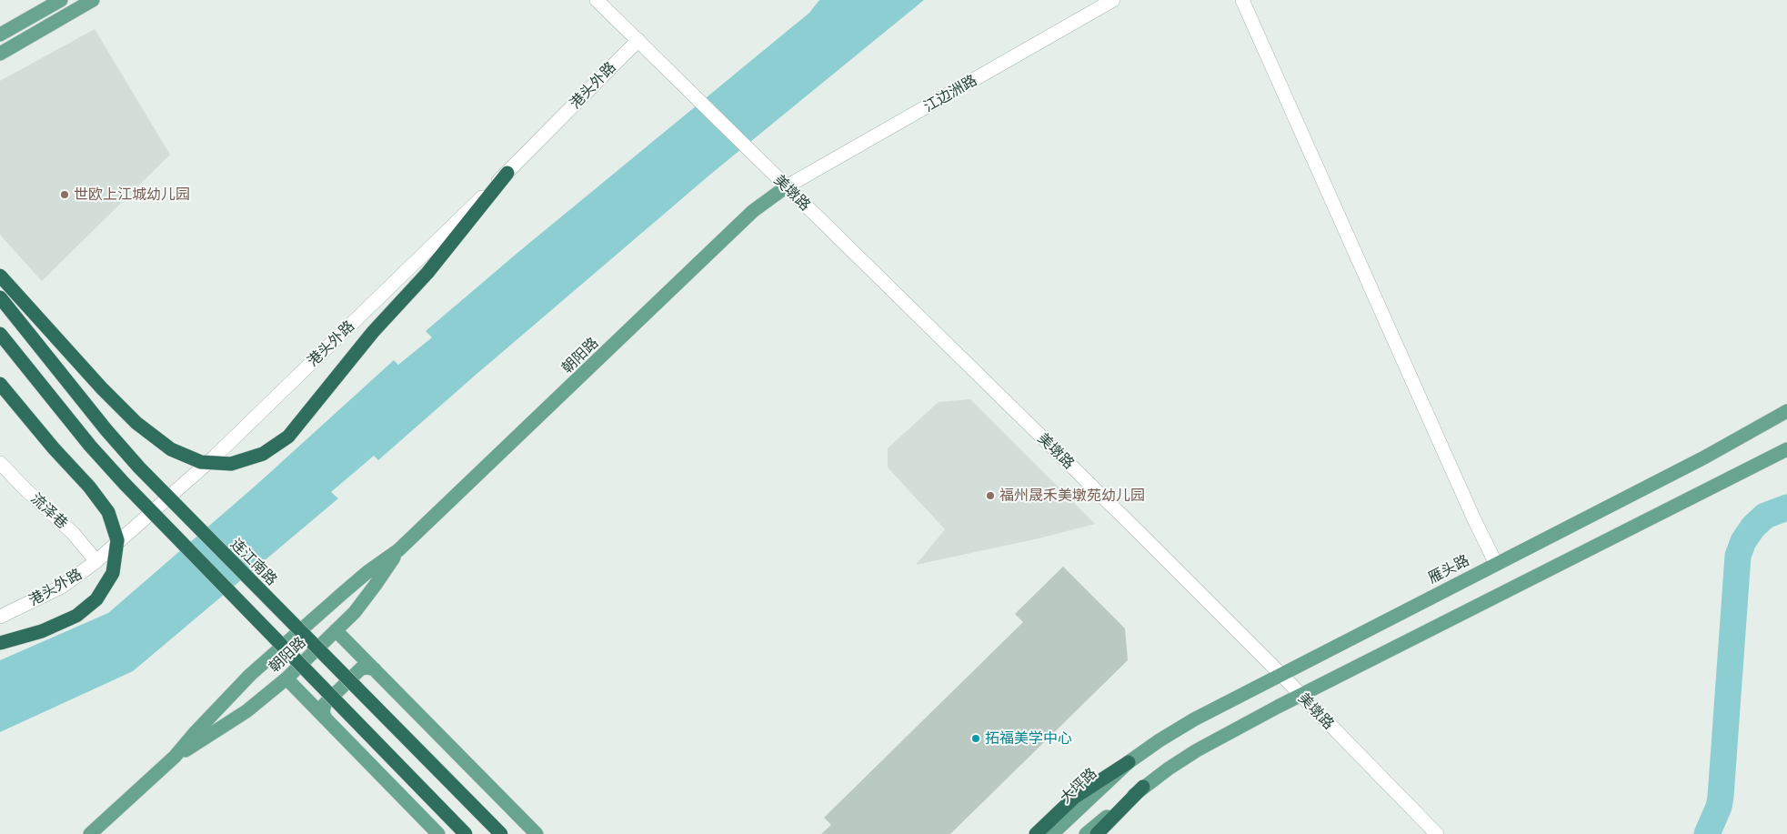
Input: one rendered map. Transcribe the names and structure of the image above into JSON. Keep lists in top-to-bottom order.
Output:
{
  "streets": {
    "highway": ["连江南路"],
    "main road": ["朝阳路", "雁头路", "大坪路"],
    "street": [
      "港头外路",
      "江边洲路",
      "美墩路",
      "流泽巷"
    ]
  },
  "crossings": [
    ["港头外路", "美墩路"],
    ["港头外路", "流泽巷"],
    ["江边洲路", "美墩路"],
    ["江边洲路", "朝阳路"],
    ["美墩路", "朝阳路"],
    ["美墩路", "雁头路"],
    ["雁头路", "大坪路"]
  ],
  "places": ["世欧上江城幼儿园", "福州晟禾美墩苑幼儿园", "拓福美学中心"]
}
